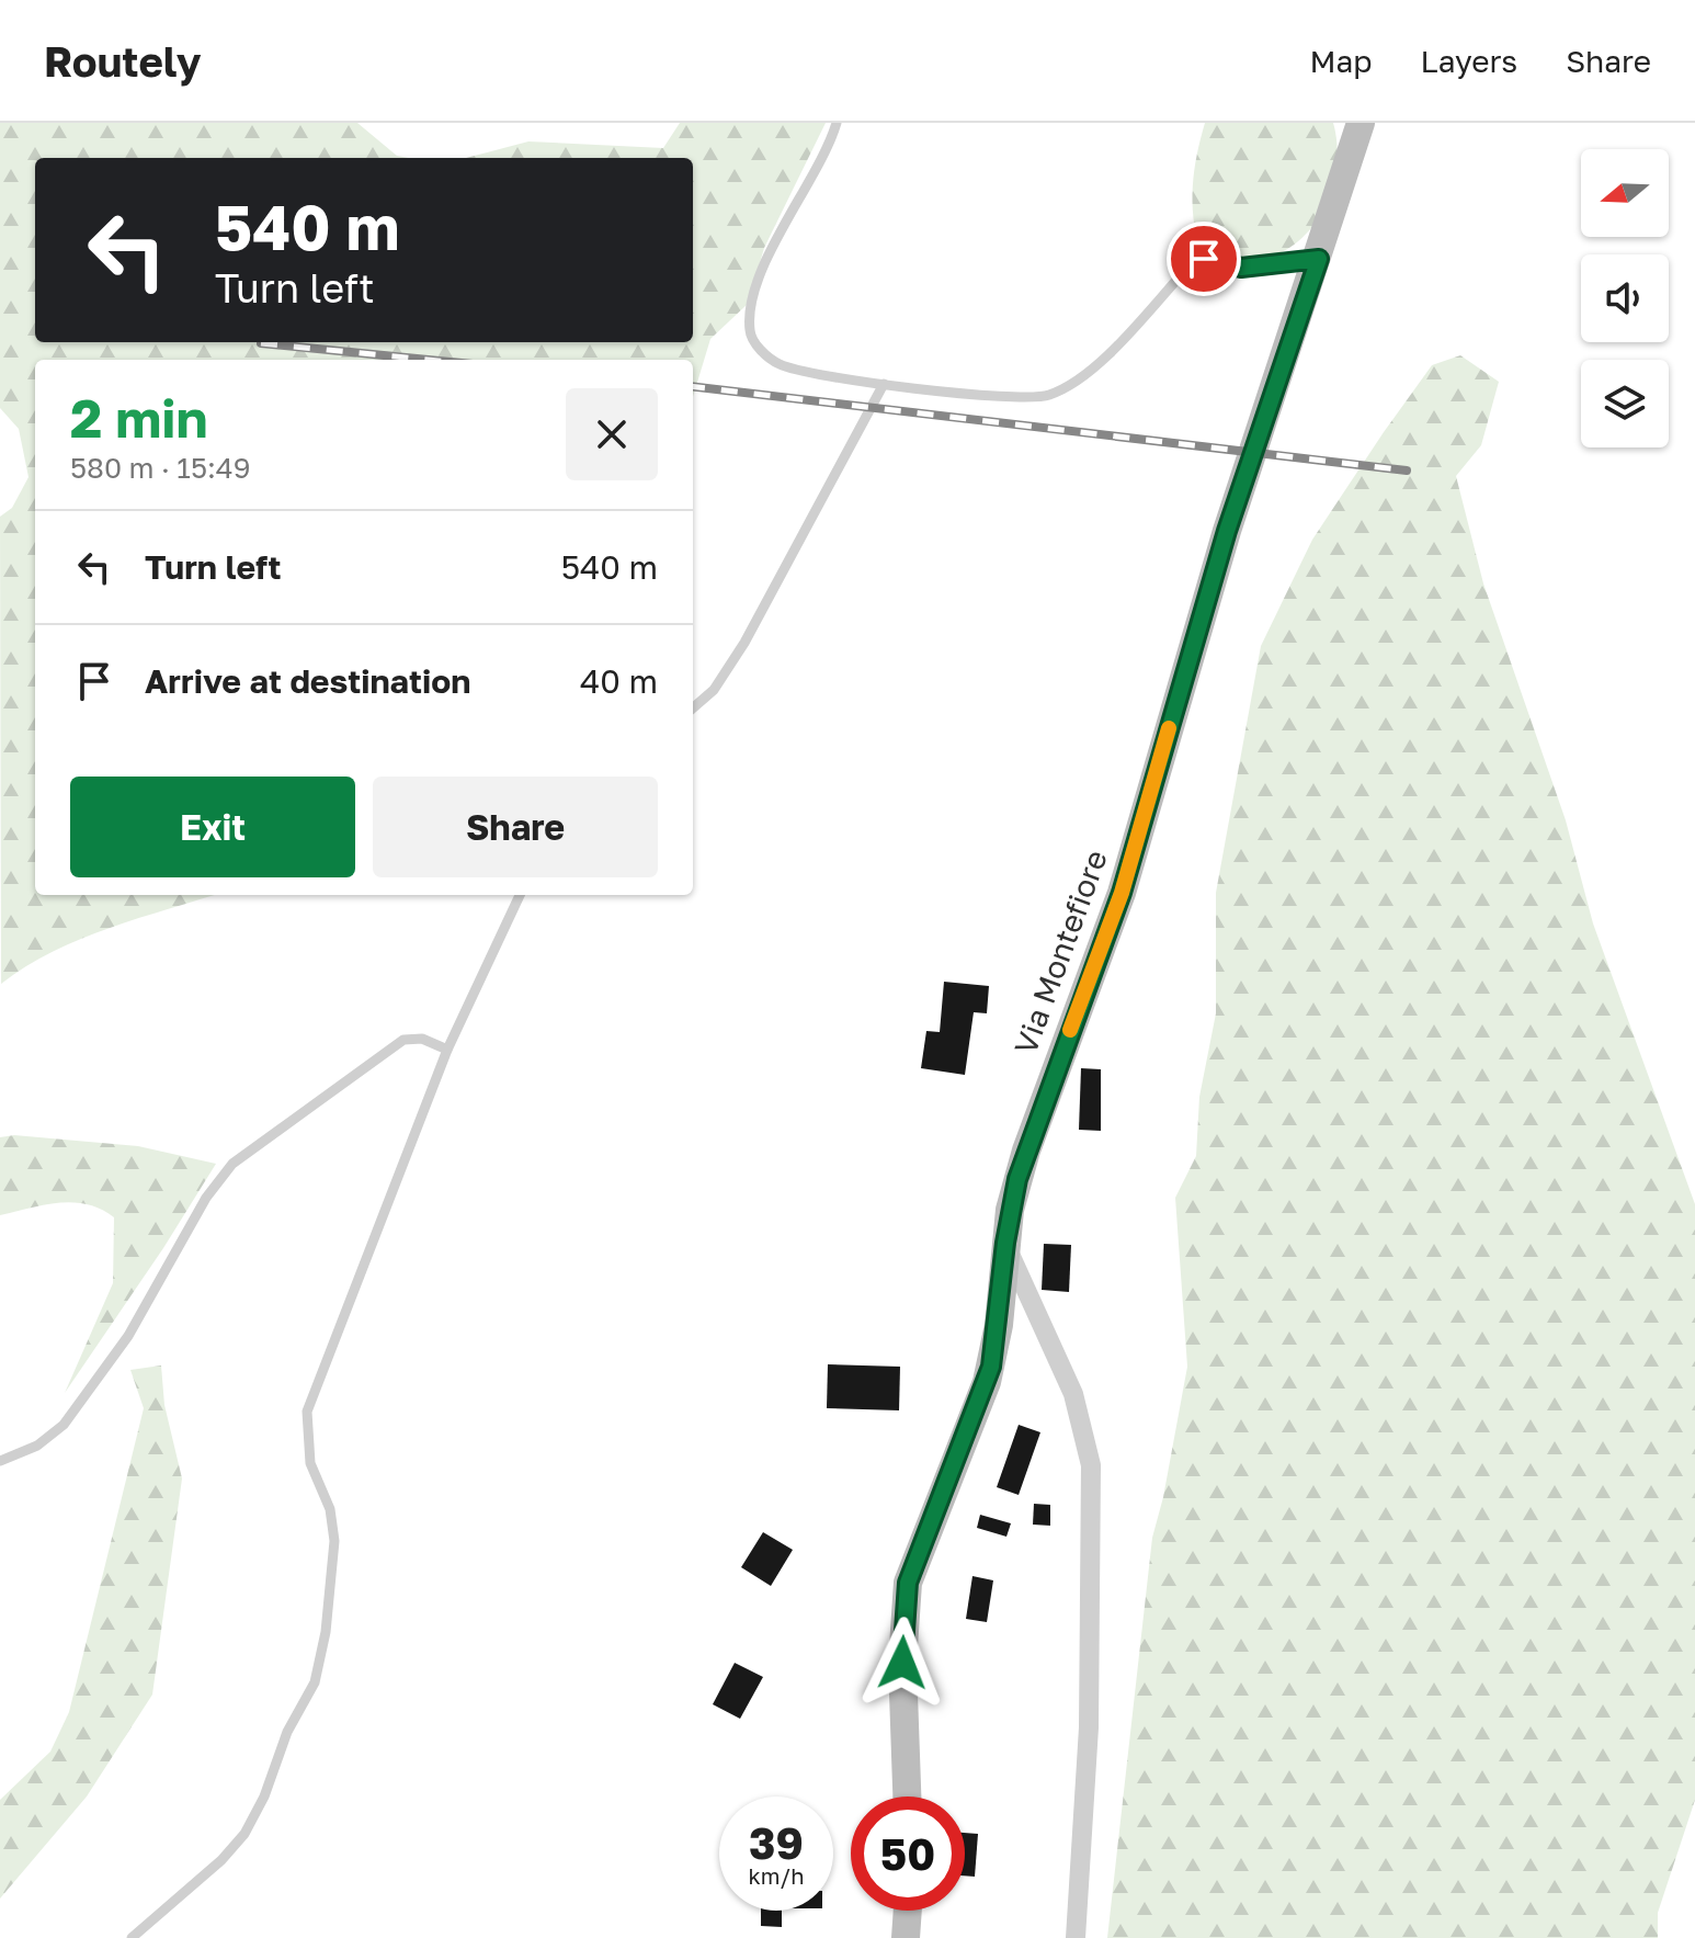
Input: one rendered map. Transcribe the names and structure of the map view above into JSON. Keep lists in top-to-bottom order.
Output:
{
  "streets": {
    "main road": ["Via Montefiore"]
  },
  "north": "left",
  "page": {
    "header": "Routely",
    "nav": ["Map", "Layers", "Share"],
    "turn": ["540 m", "Turn left"],
    "heading": ["2 min", "580 m · 15:49"],
    "list": [
      {
        "name": "Turn left",
        "value": "540 m"
      },
      {
        "name": "Arrive at destination",
        "value": "40 m"
      }
    ],
    "buttons": ["Exit", "Share"],
    "speed": "39 km/h",
    "limit": "50"
  }
}
